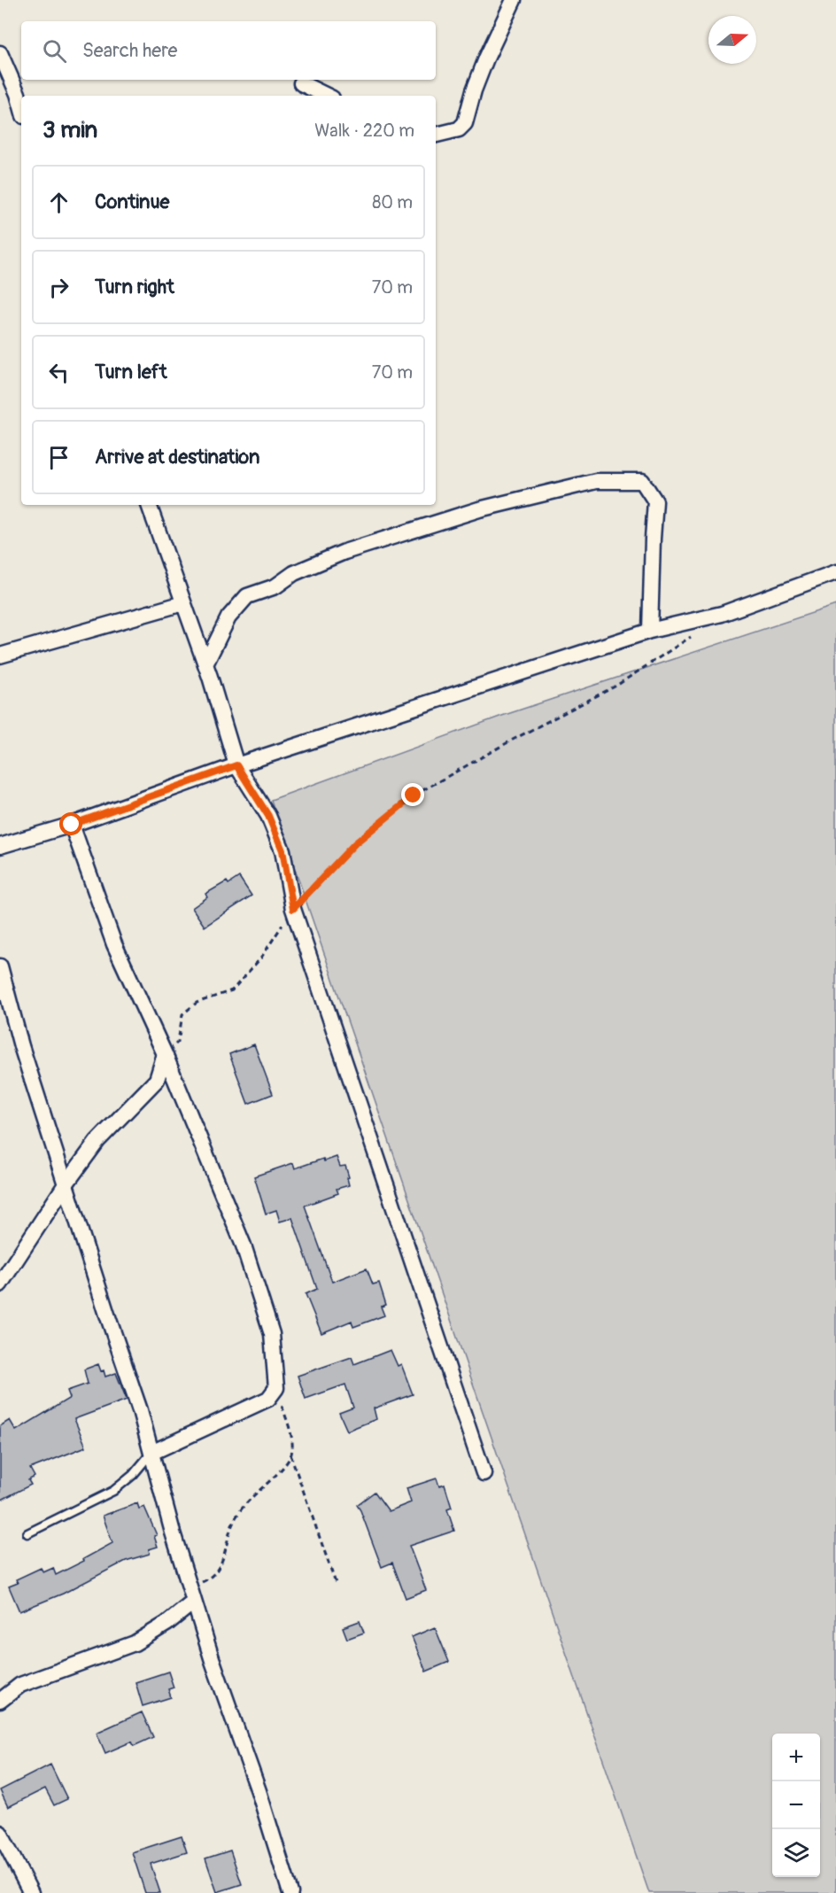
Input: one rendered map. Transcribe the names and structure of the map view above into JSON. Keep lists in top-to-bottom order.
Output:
{
  "north": "right",
  "page": {
    "search": "Search here",
    "heading": ["3 min", "Walk · 220 m"],
    "list": [
      ["Continue", "80 m"],
      ["Turn right", "70 m"],
      ["Turn left", "70 m"],
      "Arrive at destination"
    ],
    "map_buttons": ["+", "−"]
  }
}
